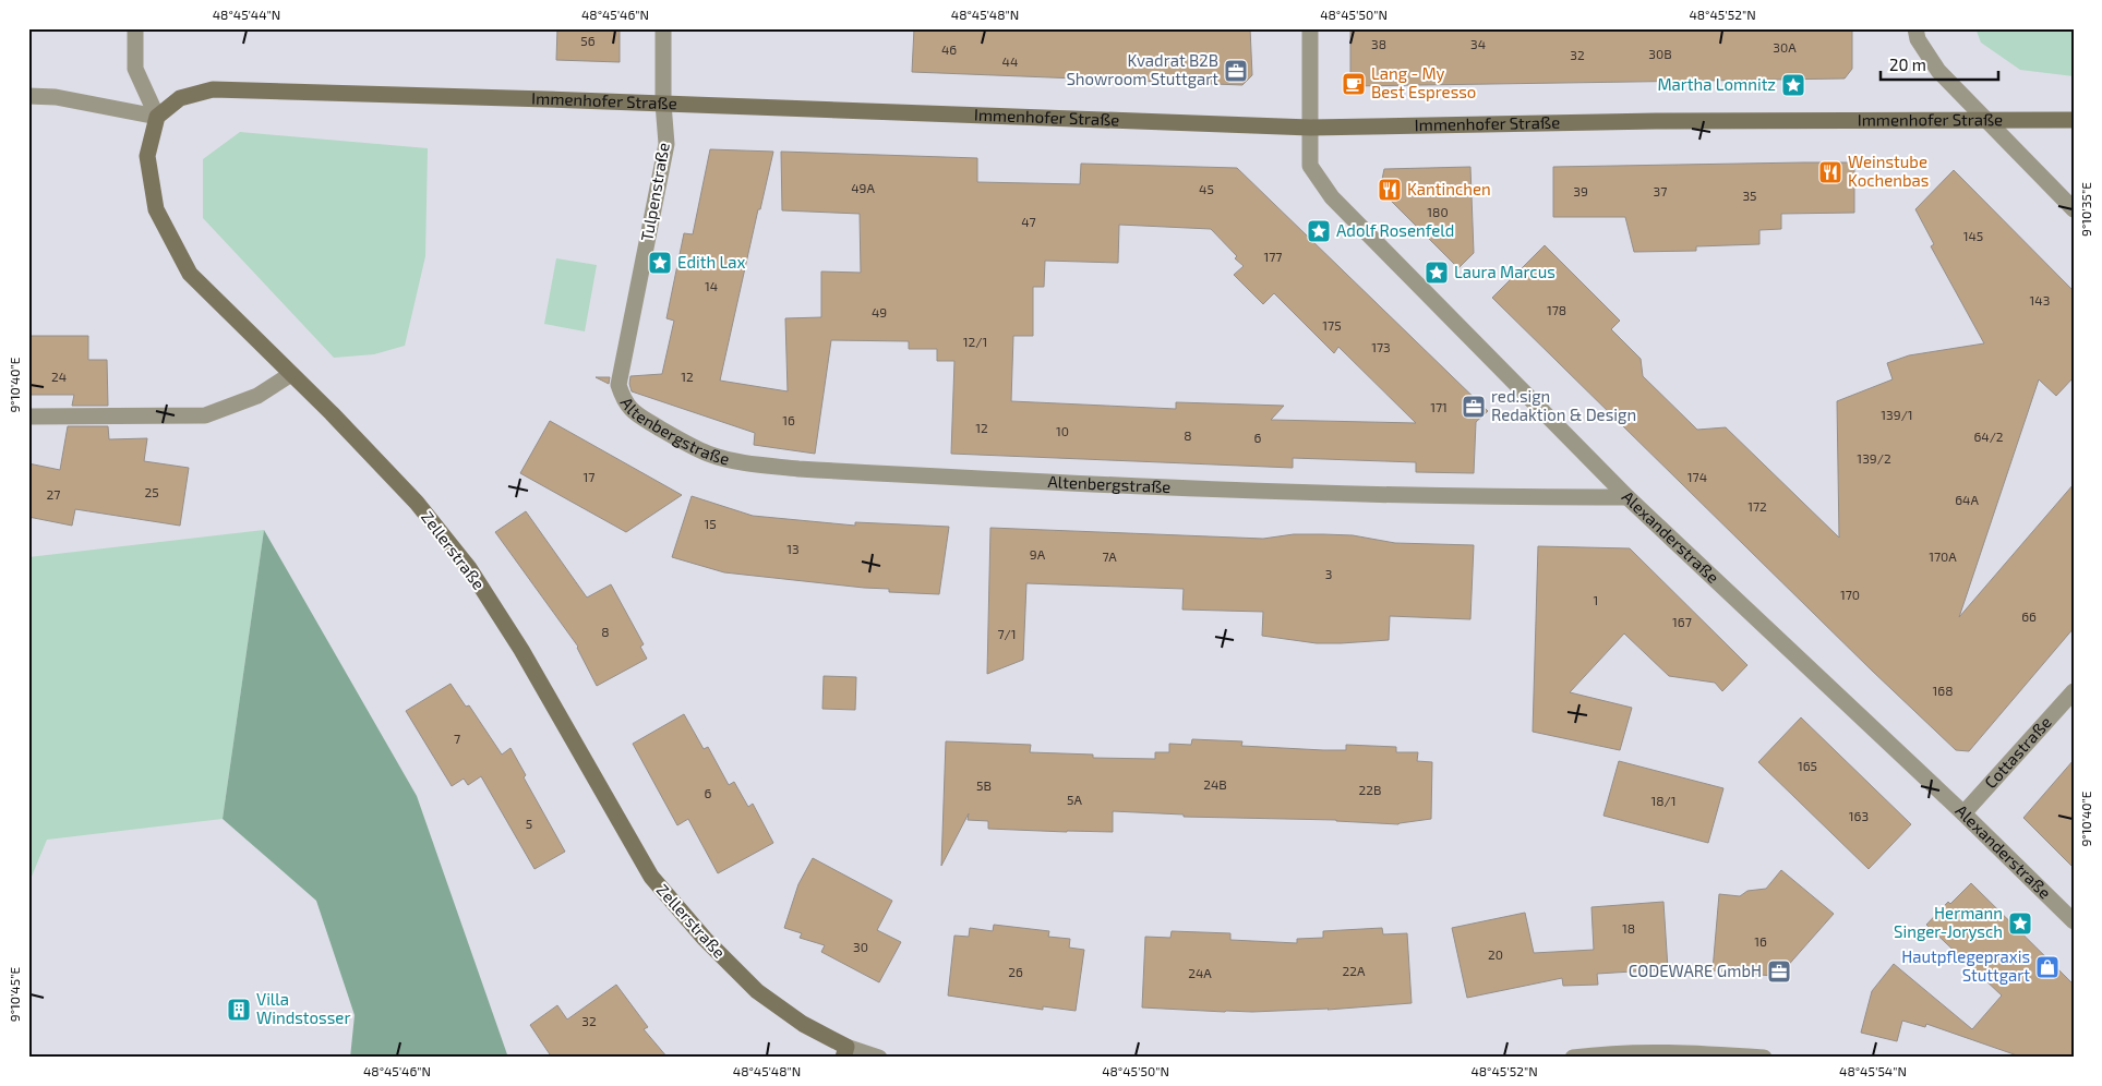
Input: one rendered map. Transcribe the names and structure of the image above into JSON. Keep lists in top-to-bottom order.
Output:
{
  "streets": {
    "main road": ["Immenhofer Straße", "Zellerstraße"],
    "street": [
      "Tulpenstraße",
      "Altenbergstraße",
      "Alexanderstraße",
      "Cottastraße"
    ]
  },
  "crossings": [
    ["Immenhofer Straße", "Tulpenstraße"],
    ["Immenhofer Straße", "Alexanderstraße"],
    ["Immenhofer Straße", "Zellerstraße"],
    ["Tulpenstraße", "Altenbergstraße"],
    ["Altenbergstraße", "Alexanderstraße"],
    ["Alexanderstraße", "Cottastraße"]
  ],
  "places": {
    "office": ["Kvadrat B2B Showroom Stuttgart", "red.sign Redaktion & Design", "CODEWARE GmbH"],
    "cafe": ["Lang - My Best Espresso"],
    "place": [
      "Martha Lomnitz",
      "Adolf Rosenfeld",
      "Edith Lax",
      "Laura Marcus",
      "Hermann Singer-Jorysch"
    ],
    "restaurant": ["Weinstube Kochenbas", "Kantinchen"],
    "shop": ["Hautpflegepraxis Stuttgart"],
    "building": ["Villa Windstosser"]
  },
  "house_numbers": [
    "56",
    "38",
    "34",
    "30A",
    "46",
    "30B",
    "32",
    "44",
    "49A",
    "45",
    "39",
    "37",
    "35",
    "180",
    "47",
    "145",
    "177",
    "14",
    "143",
    "178",
    "49",
    "175",
    "12/1",
    "173",
    "24",
    "12",
    "171",
    "139/1",
    "16",
    "12",
    "10",
    "8",
    "64/2",
    "6",
    "139/2",
    "17",
    "174",
    "25",
    "27",
    "64A",
    "172",
    "15",
    "13",
    "9A",
    "7A",
    "170A",
    "3",
    "170",
    "1",
    "66",
    "167",
    "8",
    "7/1",
    "168",
    "7",
    "165",
    "24B",
    "5B",
    "22B",
    "6",
    "5A",
    "18/1",
    "163",
    "5",
    "18",
    "16",
    "30",
    "20",
    "22A",
    "26",
    "24A",
    "32"
  ],
  "scale_bar": "20 m",
  "coordinates": [
    "48°45'44\"N",
    "48°45'46\"N",
    "48°45'48\"N",
    "48°45'50\"N",
    "48°45'52\"N",
    "9°10'35\"E",
    "9°10'40\"E",
    "9°10'45\"E",
    "48°45'54\"N"
  ]
}
